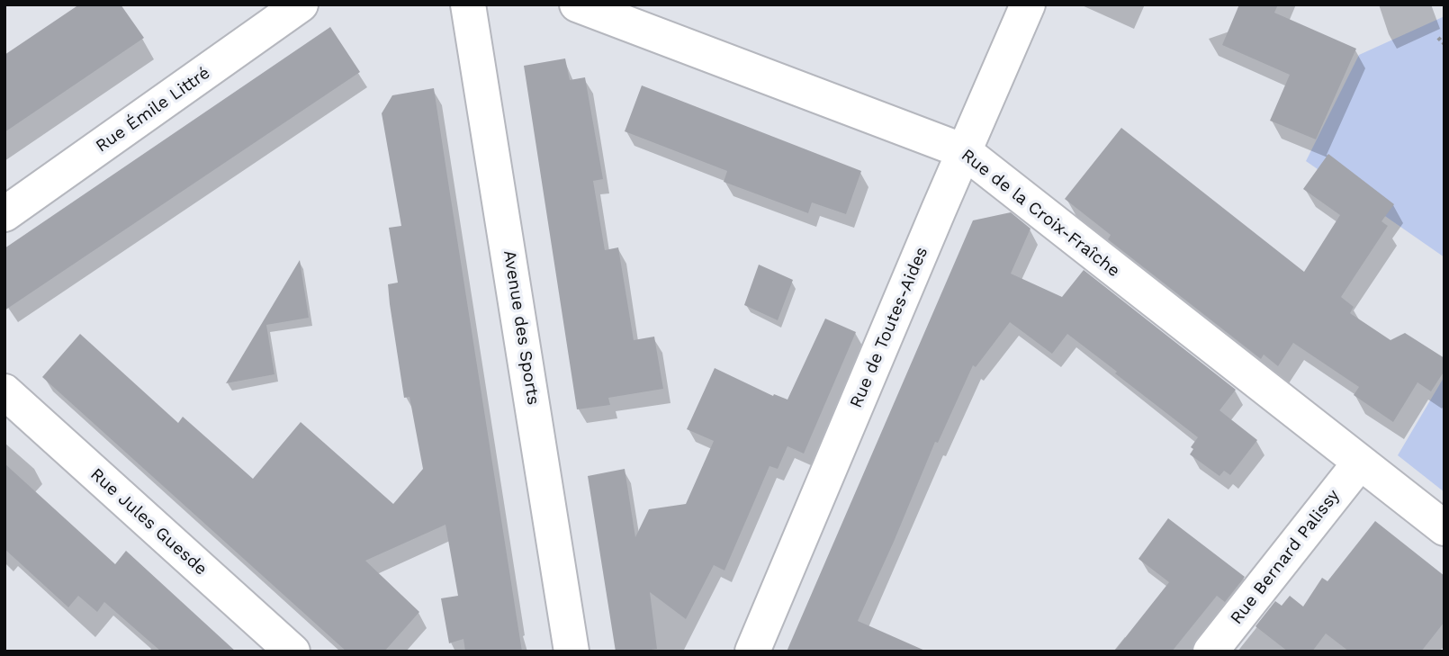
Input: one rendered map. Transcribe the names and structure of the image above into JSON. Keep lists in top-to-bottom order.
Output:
{
  "streets": {
    "street": [
      "Rue Émile Littré",
      "Rue de la Croix-Fraîche",
      "Avenue des Sports",
      "Rue de Toutes-Aides",
      "Rue Jules Guesde",
      "Rue Bernard Palissy"
    ]
  },
  "crossings": [
    ["Rue de la Croix-Fraîche", "Rue de Toutes-Aides"],
    ["Rue de la Croix-Fraîche", "Rue Bernard Palissy"]
  ]
}
